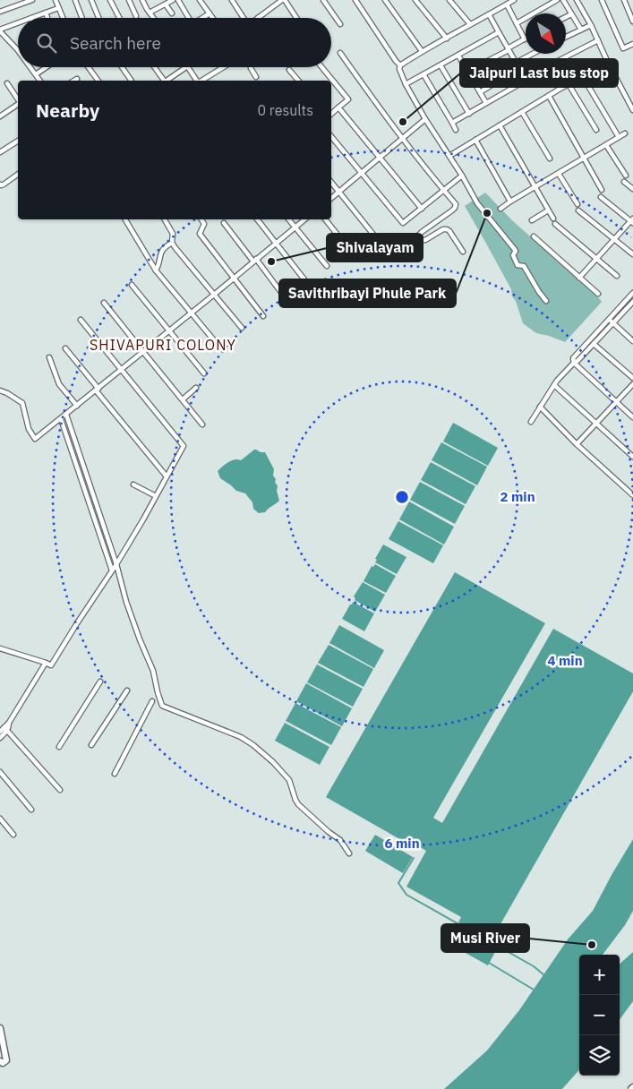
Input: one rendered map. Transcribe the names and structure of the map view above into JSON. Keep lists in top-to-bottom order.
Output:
{
  "districts": ["SHIVAPURI COLONY"],
  "places": [
    "Jaipuri Last bus stop",
    "Savithribayi Phule Park",
    "Shivalayam",
    "Musi River"
  ],
  "north": "bottom right",
  "page": {
    "search": "Search here",
    "heading": ["Nearby", "0 results"],
    "map_buttons": ["+", "−"]
  },
  "rings": ["2 min", "4 min", "6 min"]
}
